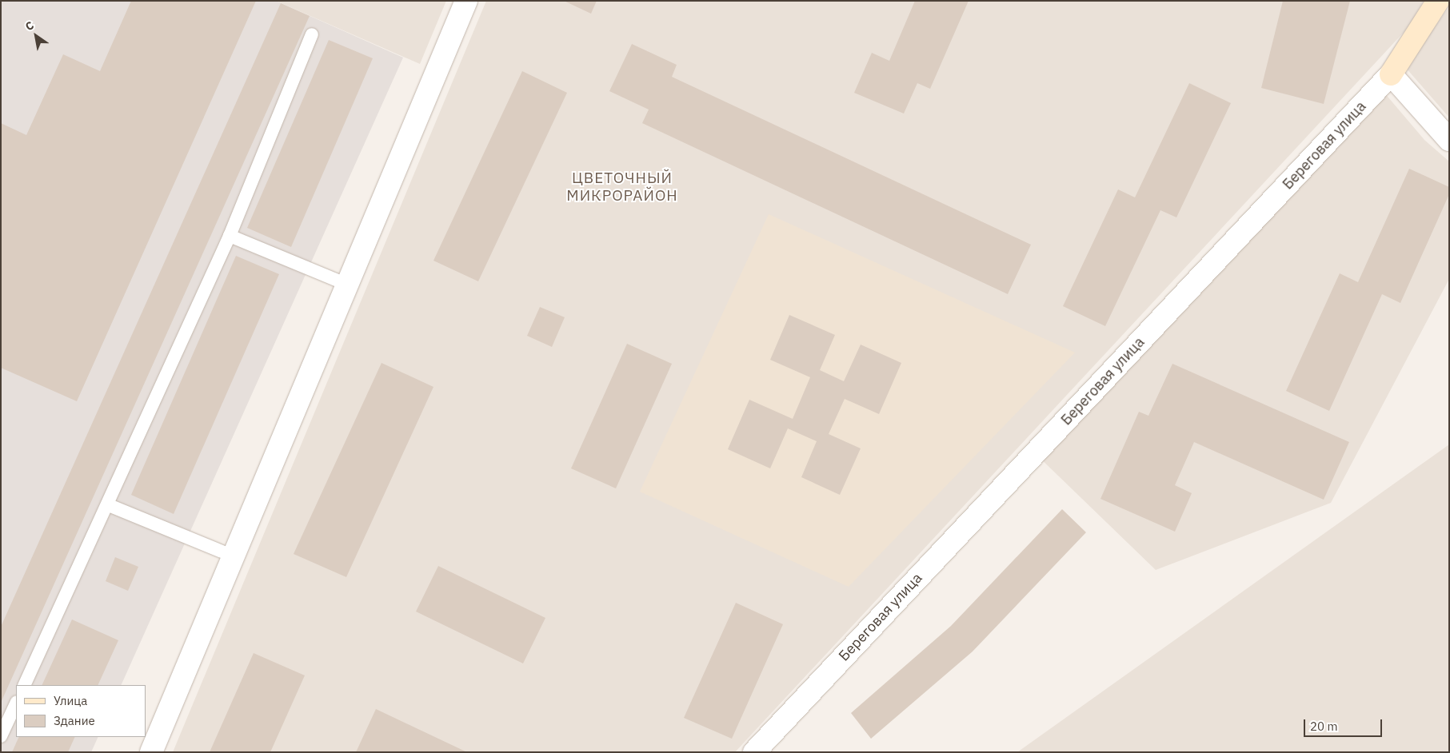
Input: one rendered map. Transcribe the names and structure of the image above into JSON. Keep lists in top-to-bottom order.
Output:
{
  "streets": {
    "street": ["Береговая улица"]
  },
  "districts": ["ЦВЕТОЧНЫЙ МИКРОРАЙОН"],
  "legend": ["Улица", "Здание"],
  "scale_bar": "20 m",
  "north": "top left"
}
